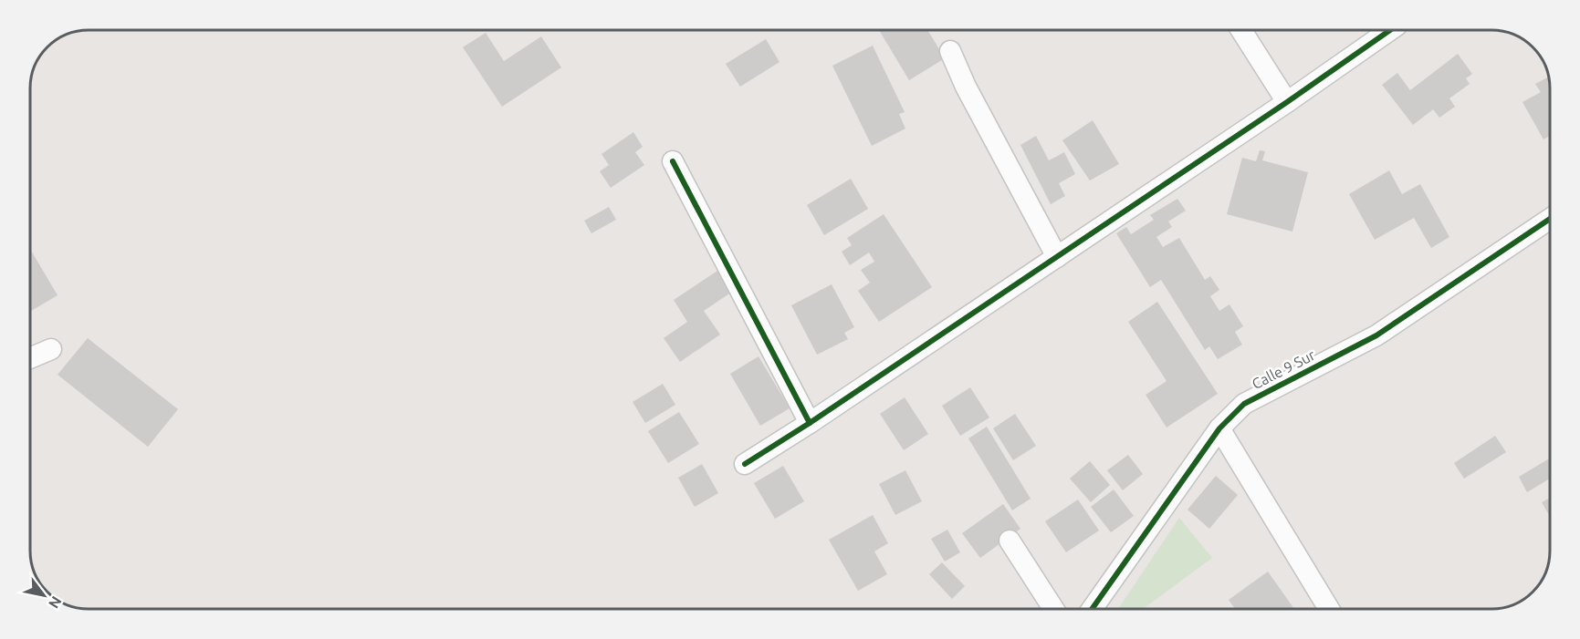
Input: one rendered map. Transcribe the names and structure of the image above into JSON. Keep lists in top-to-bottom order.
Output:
{
  "streets": {
    "street": ["Calle 9 Sur"]
  },
  "north": "bottom right"
}
